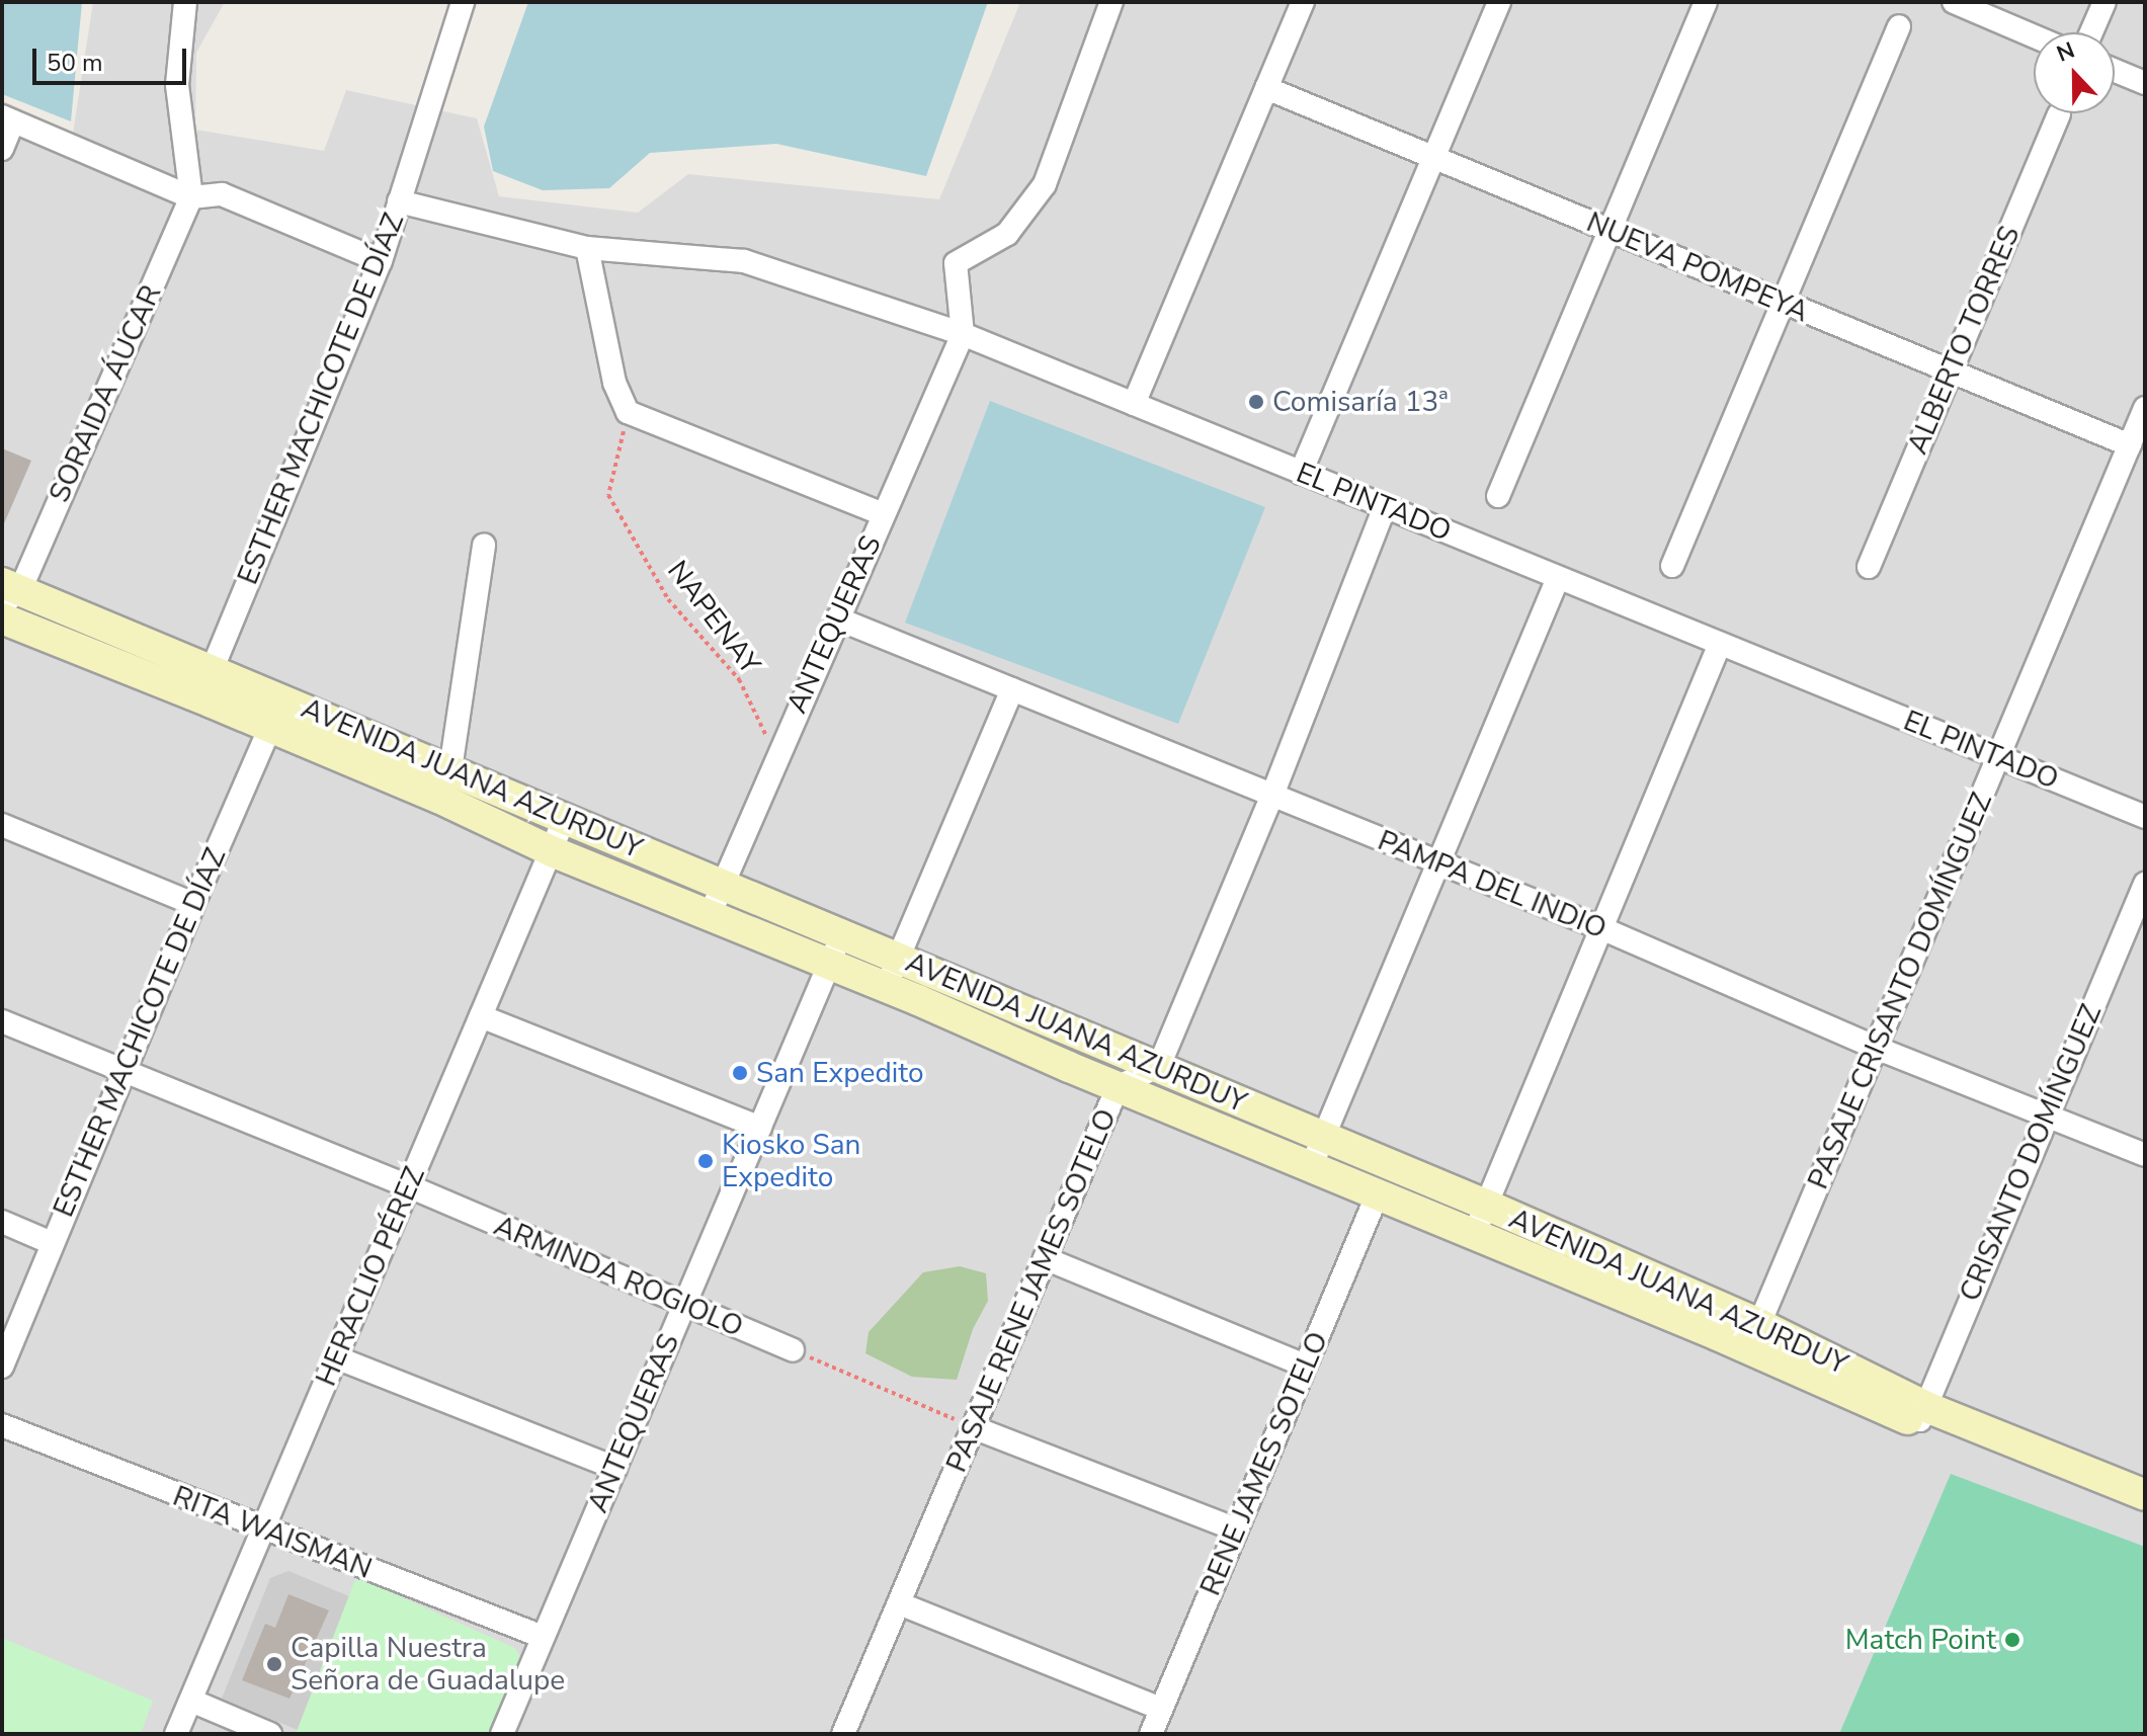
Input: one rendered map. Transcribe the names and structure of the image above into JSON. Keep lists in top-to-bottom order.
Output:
{
  "streets": {
    "main road": ["AVENIDA JUANA AZURDUY"],
    "street": [
      "NUEVA POMPEYA",
      "ALBERTO TORRES",
      "SORAIDA ÁUCAR",
      "ESTHER MACHICOTE DE DÍAZ",
      "EL PINTADO",
      "ANTEQUERAS",
      "PAMPA DEL INDIO",
      "PASAJE CRISANTO DOMÍNGUEZ",
      "CRISANTO DOMÍNGUEZ",
      "HERACLIO PÉREZ",
      "ARMINDA ROGIOLO",
      "PASAJE RENE JAMES SOTELO",
      "RENE JAMES SOTELO",
      "RITA WAISMAN"
    ],
    "path": ["NAPENAY"]
  },
  "crossings": [
    ["NUEVA POMPEYA", "ALBERTO TORRES"],
    ["NUEVA POMPEYA", "PASAJE CRISANTO DOMÍNGUEZ"],
    ["SORAIDA ÁUCAR", "AVENIDA JUANA AZURDUY"],
    ["ESTHER MACHICOTE DE DÍAZ", "EL PINTADO"],
    ["ESTHER MACHICOTE DE DÍAZ", "AVENIDA JUANA AZURDUY"],
    ["ESTHER MACHICOTE DE DÍAZ", "ARMINDA ROGIOLO"],
    ["EL PINTADO", "ANTEQUERAS"],
    ["EL PINTADO", "PASAJE CRISANTO DOMÍNGUEZ"],
    ["NAPENAY", "ANTEQUERAS"],
    ["ANTEQUERAS", "AVENIDA JUANA AZURDUY"],
    ["ANTEQUERAS", "PAMPA DEL INDIO"],
    ["ANTEQUERAS", "ARMINDA ROGIOLO"],
    ["ANTEQUERAS", "RITA WAISMAN"],
    ["AVENIDA JUANA AZURDUY", "PASAJE CRISANTO DOMÍNGUEZ"],
    ["AVENIDA JUANA AZURDUY", "CRISANTO DOMÍNGUEZ"],
    ["AVENIDA JUANA AZURDUY", "HERACLIO PÉREZ"],
    ["AVENIDA JUANA AZURDUY", "PASAJE RENE JAMES SOTELO"],
    ["AVENIDA JUANA AZURDUY", "RENE JAMES SOTELO"],
    ["PAMPA DEL INDIO", "PASAJE CRISANTO DOMÍNGUEZ"],
    ["PAMPA DEL INDIO", "CRISANTO DOMÍNGUEZ"],
    ["HERACLIO PÉREZ", "ARMINDA ROGIOLO"],
    ["HERACLIO PÉREZ", "RITA WAISMAN"]
  ],
  "places": [
    "Comisaría 13ª",
    "San Expedito",
    "Kiosko San Expedito",
    "Match Point",
    "Capilla Nuestra Señora de Guadalupe"
  ],
  "scale_bar": "50 m",
  "north": "top"
}
